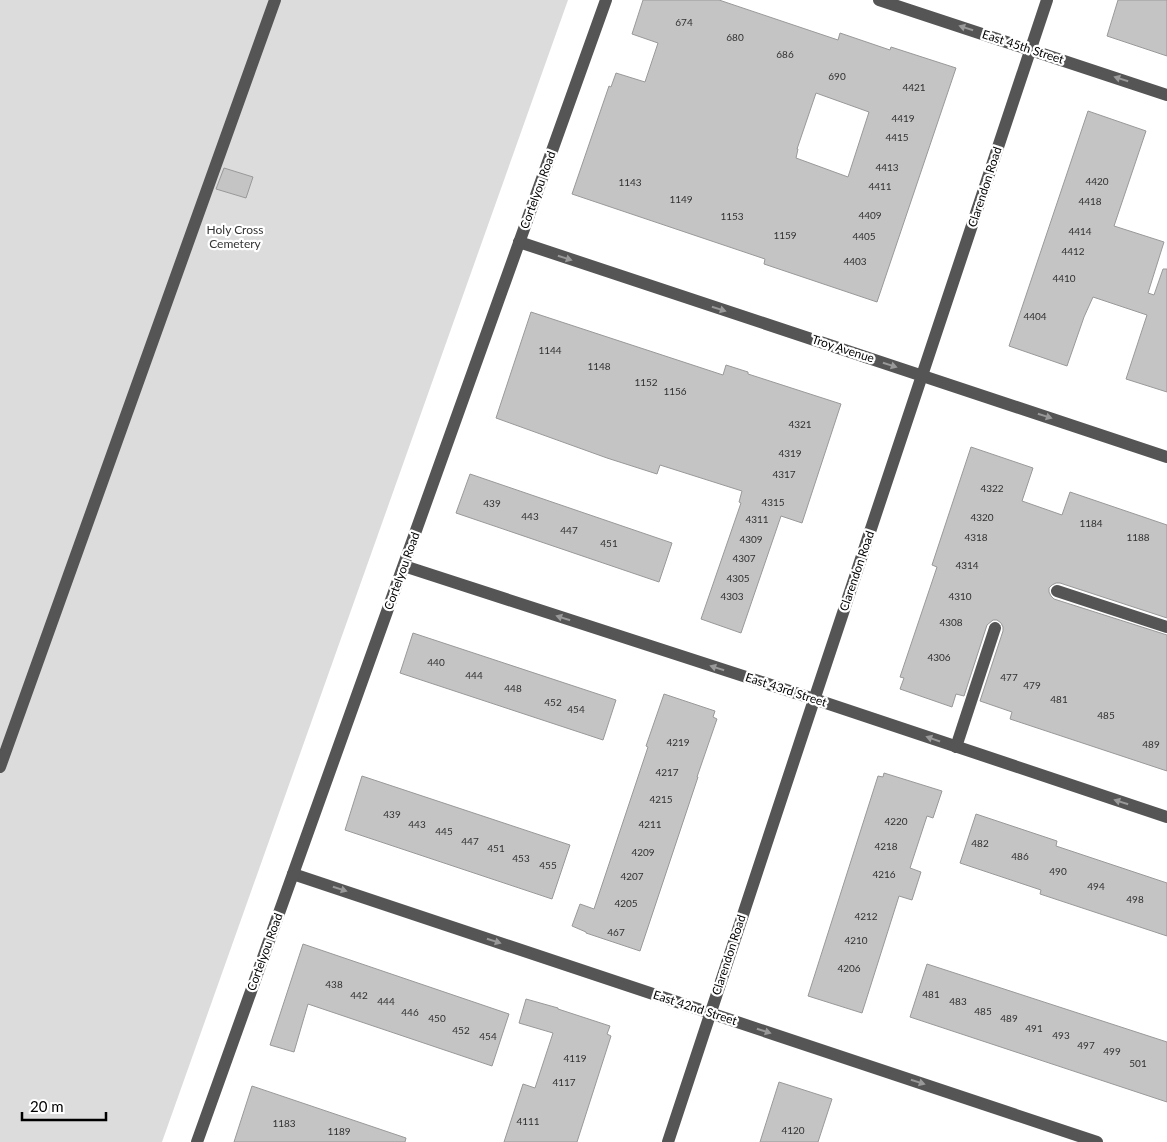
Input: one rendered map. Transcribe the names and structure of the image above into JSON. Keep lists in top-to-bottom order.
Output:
{
  "streets": {
    "street": [
      "East 45th Street",
      "Clarendon Road",
      "Cortelyou Road",
      "Troy Avenue",
      "East 43rd Street",
      "East 42nd Street"
    ]
  },
  "crossings": [
    ["East 45th Street", "Clarendon Road"],
    ["Clarendon Road", "Troy Avenue"],
    ["Clarendon Road", "East 43rd Street"],
    ["Clarendon Road", "East 42nd Street"],
    ["Cortelyou Road", "Troy Avenue"],
    ["Cortelyou Road", "East 43rd Street"],
    ["Cortelyou Road", "East 42nd Street"]
  ],
  "one_way": [
    "East 45th Street",
    "Troy Avenue",
    "East 43rd Street",
    "East 42nd Street"
  ],
  "parks": ["Holy Cross Cemetery"],
  "house_numbers": [
    "674",
    "680",
    "686",
    "690",
    "4421",
    "4419",
    "4415",
    "4413",
    "4420",
    "1143",
    "4411",
    "1149",
    "4418",
    "4409",
    "1153",
    "4414",
    "1159",
    "4405",
    "4412",
    "4403",
    "4410",
    "4404",
    "1144",
    "1148",
    "1152",
    "1156",
    "4321",
    "4319",
    "4317",
    "4322",
    "4315",
    "439",
    "443",
    "4320",
    "4311",
    "1184",
    "447",
    "4318",
    "1188",
    "4309",
    "451",
    "4307",
    "4314",
    "4305",
    "4303",
    "4310",
    "4308",
    "4306",
    "440",
    "444",
    "477",
    "479",
    "448",
    "481",
    "452",
    "454",
    "485",
    "4219",
    "489",
    "4217",
    "4215",
    "439",
    "4220",
    "443",
    "4211",
    "445",
    "447",
    "482",
    "4218",
    "451",
    "4209",
    "486",
    "453",
    "455",
    "490",
    "4216",
    "4207",
    "494",
    "498",
    "4205",
    "4212",
    "467",
    "4210",
    "4206",
    "438",
    "481",
    "442",
    "444",
    "483",
    "485",
    "446",
    "450",
    "489",
    "491",
    "452",
    "493",
    "454",
    "497",
    "499",
    "4119",
    "501",
    "4117",
    "4111",
    "1183",
    "4120",
    "1189"
  ],
  "scale_bar": "20 m"
}
